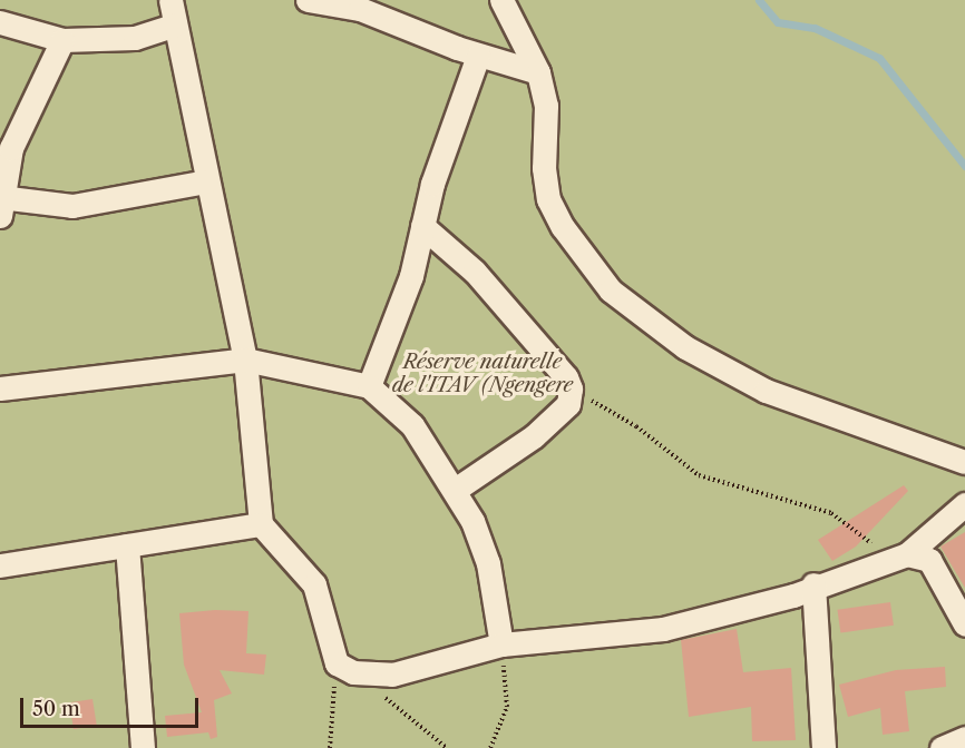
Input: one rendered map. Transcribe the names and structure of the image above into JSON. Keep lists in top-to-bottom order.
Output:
{
  "parks": ["Réserve naturelle de l'ITAV (Ngengere"],
  "scale_bar": "50 m"
}
